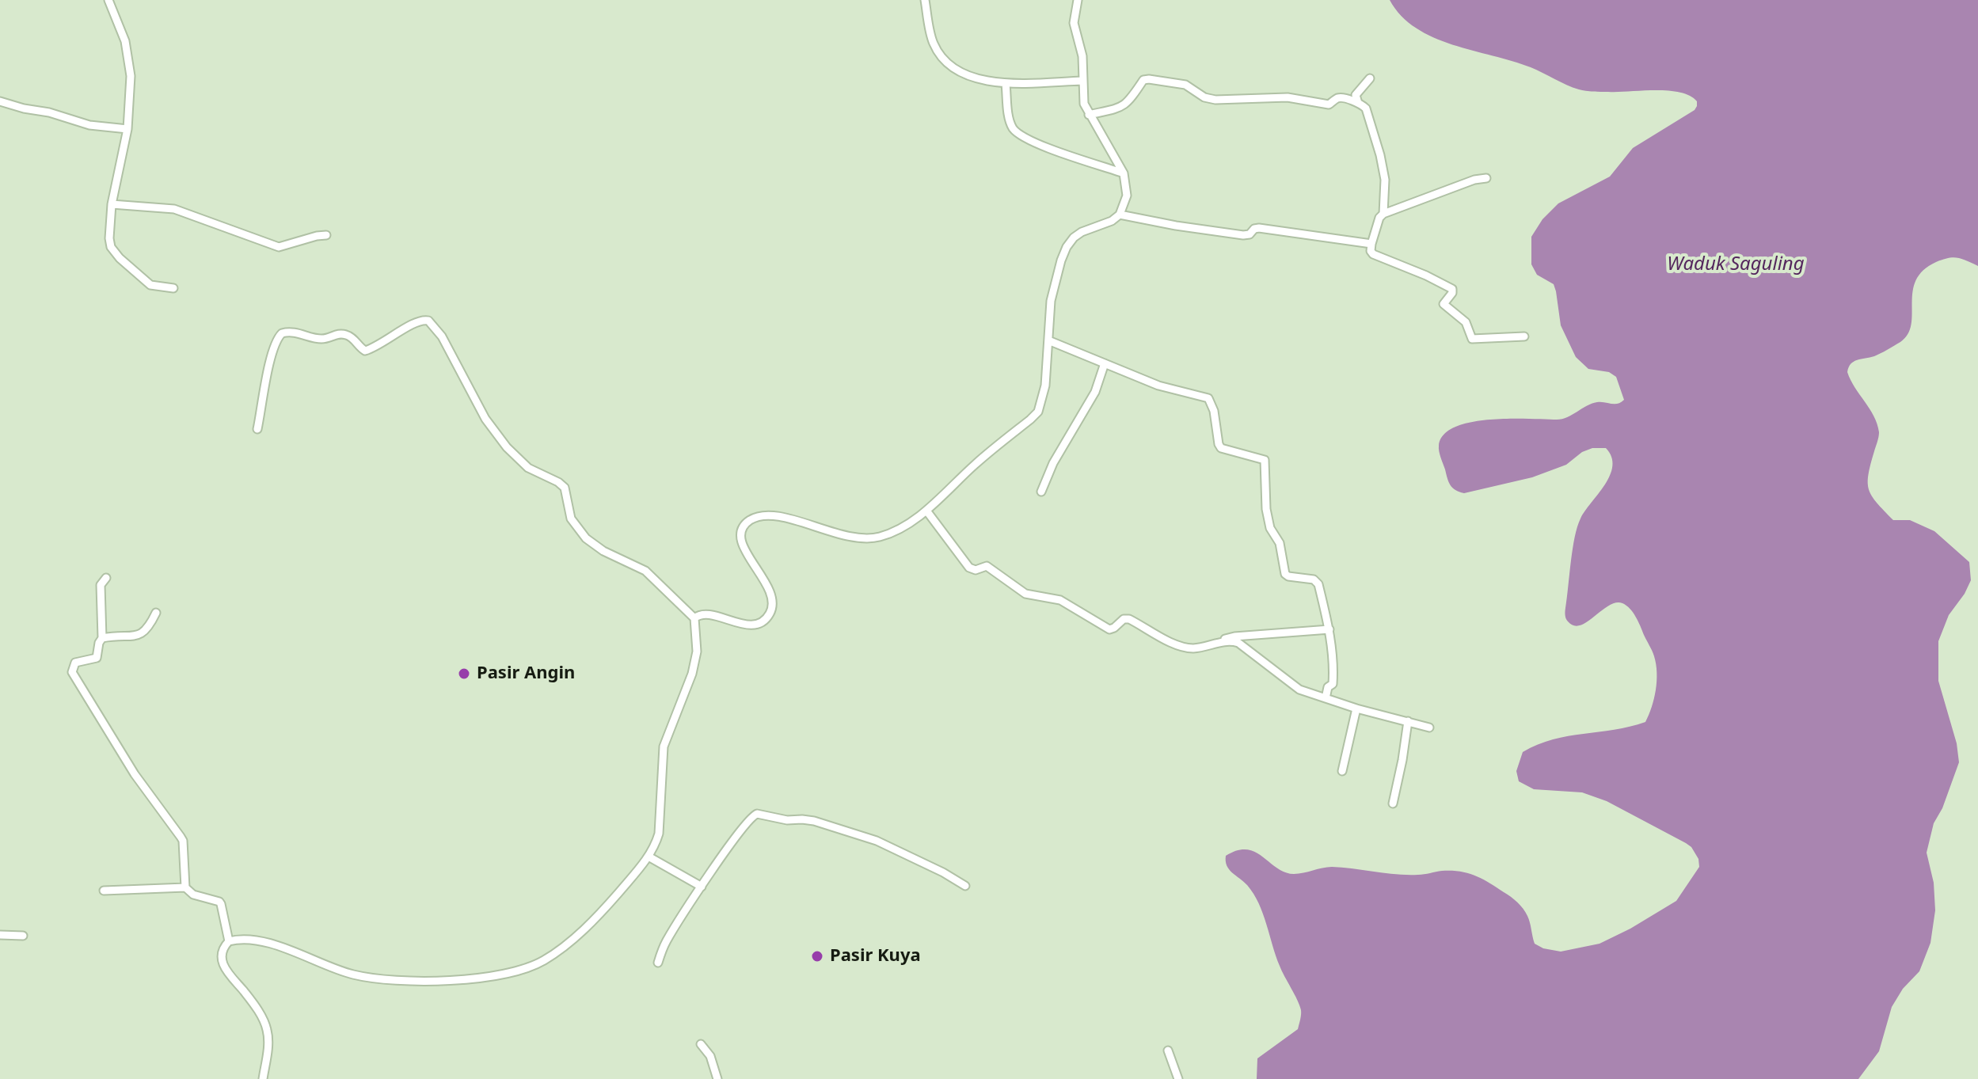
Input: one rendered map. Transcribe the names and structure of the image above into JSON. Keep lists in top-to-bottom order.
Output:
{
  "water": ["Waduk Saguling"],
  "places": ["Pasir Angin", "Pasir Kuya"]
}
